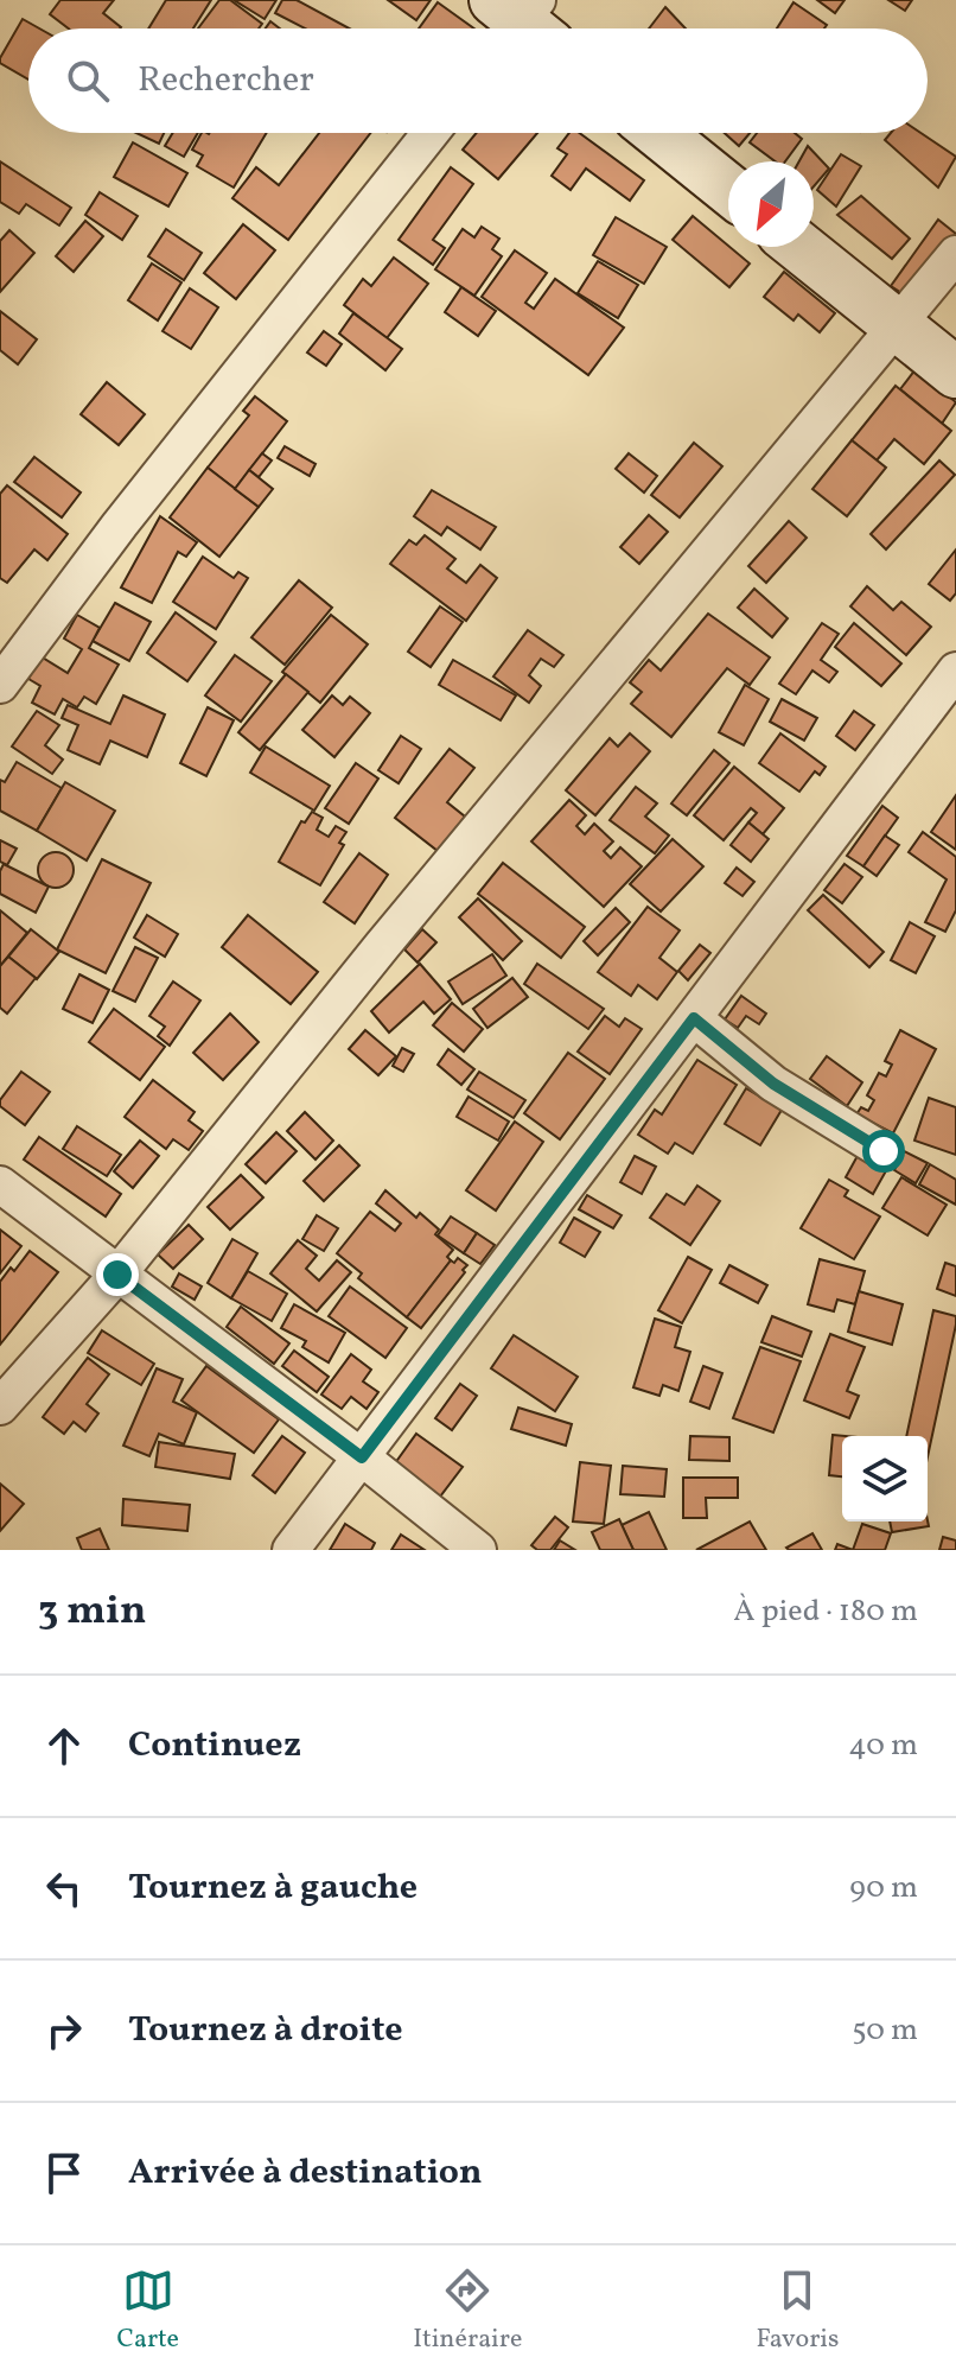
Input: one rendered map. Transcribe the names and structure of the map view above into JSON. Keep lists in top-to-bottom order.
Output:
{
  "north": "bottom left",
  "page": {
    "search": "Rechercher",
    "heading": ["3 min", "À pied · 180 m"],
    "list": [
      ["Continuez", "40 m"],
      ["Tournez à gauche", "90 m"],
      ["Tournez à droite", "50 m"],
      "Arrivée à destination"
    ],
    "nav": ["Carte", "Itinéraire", "Favoris"]
  }
}
